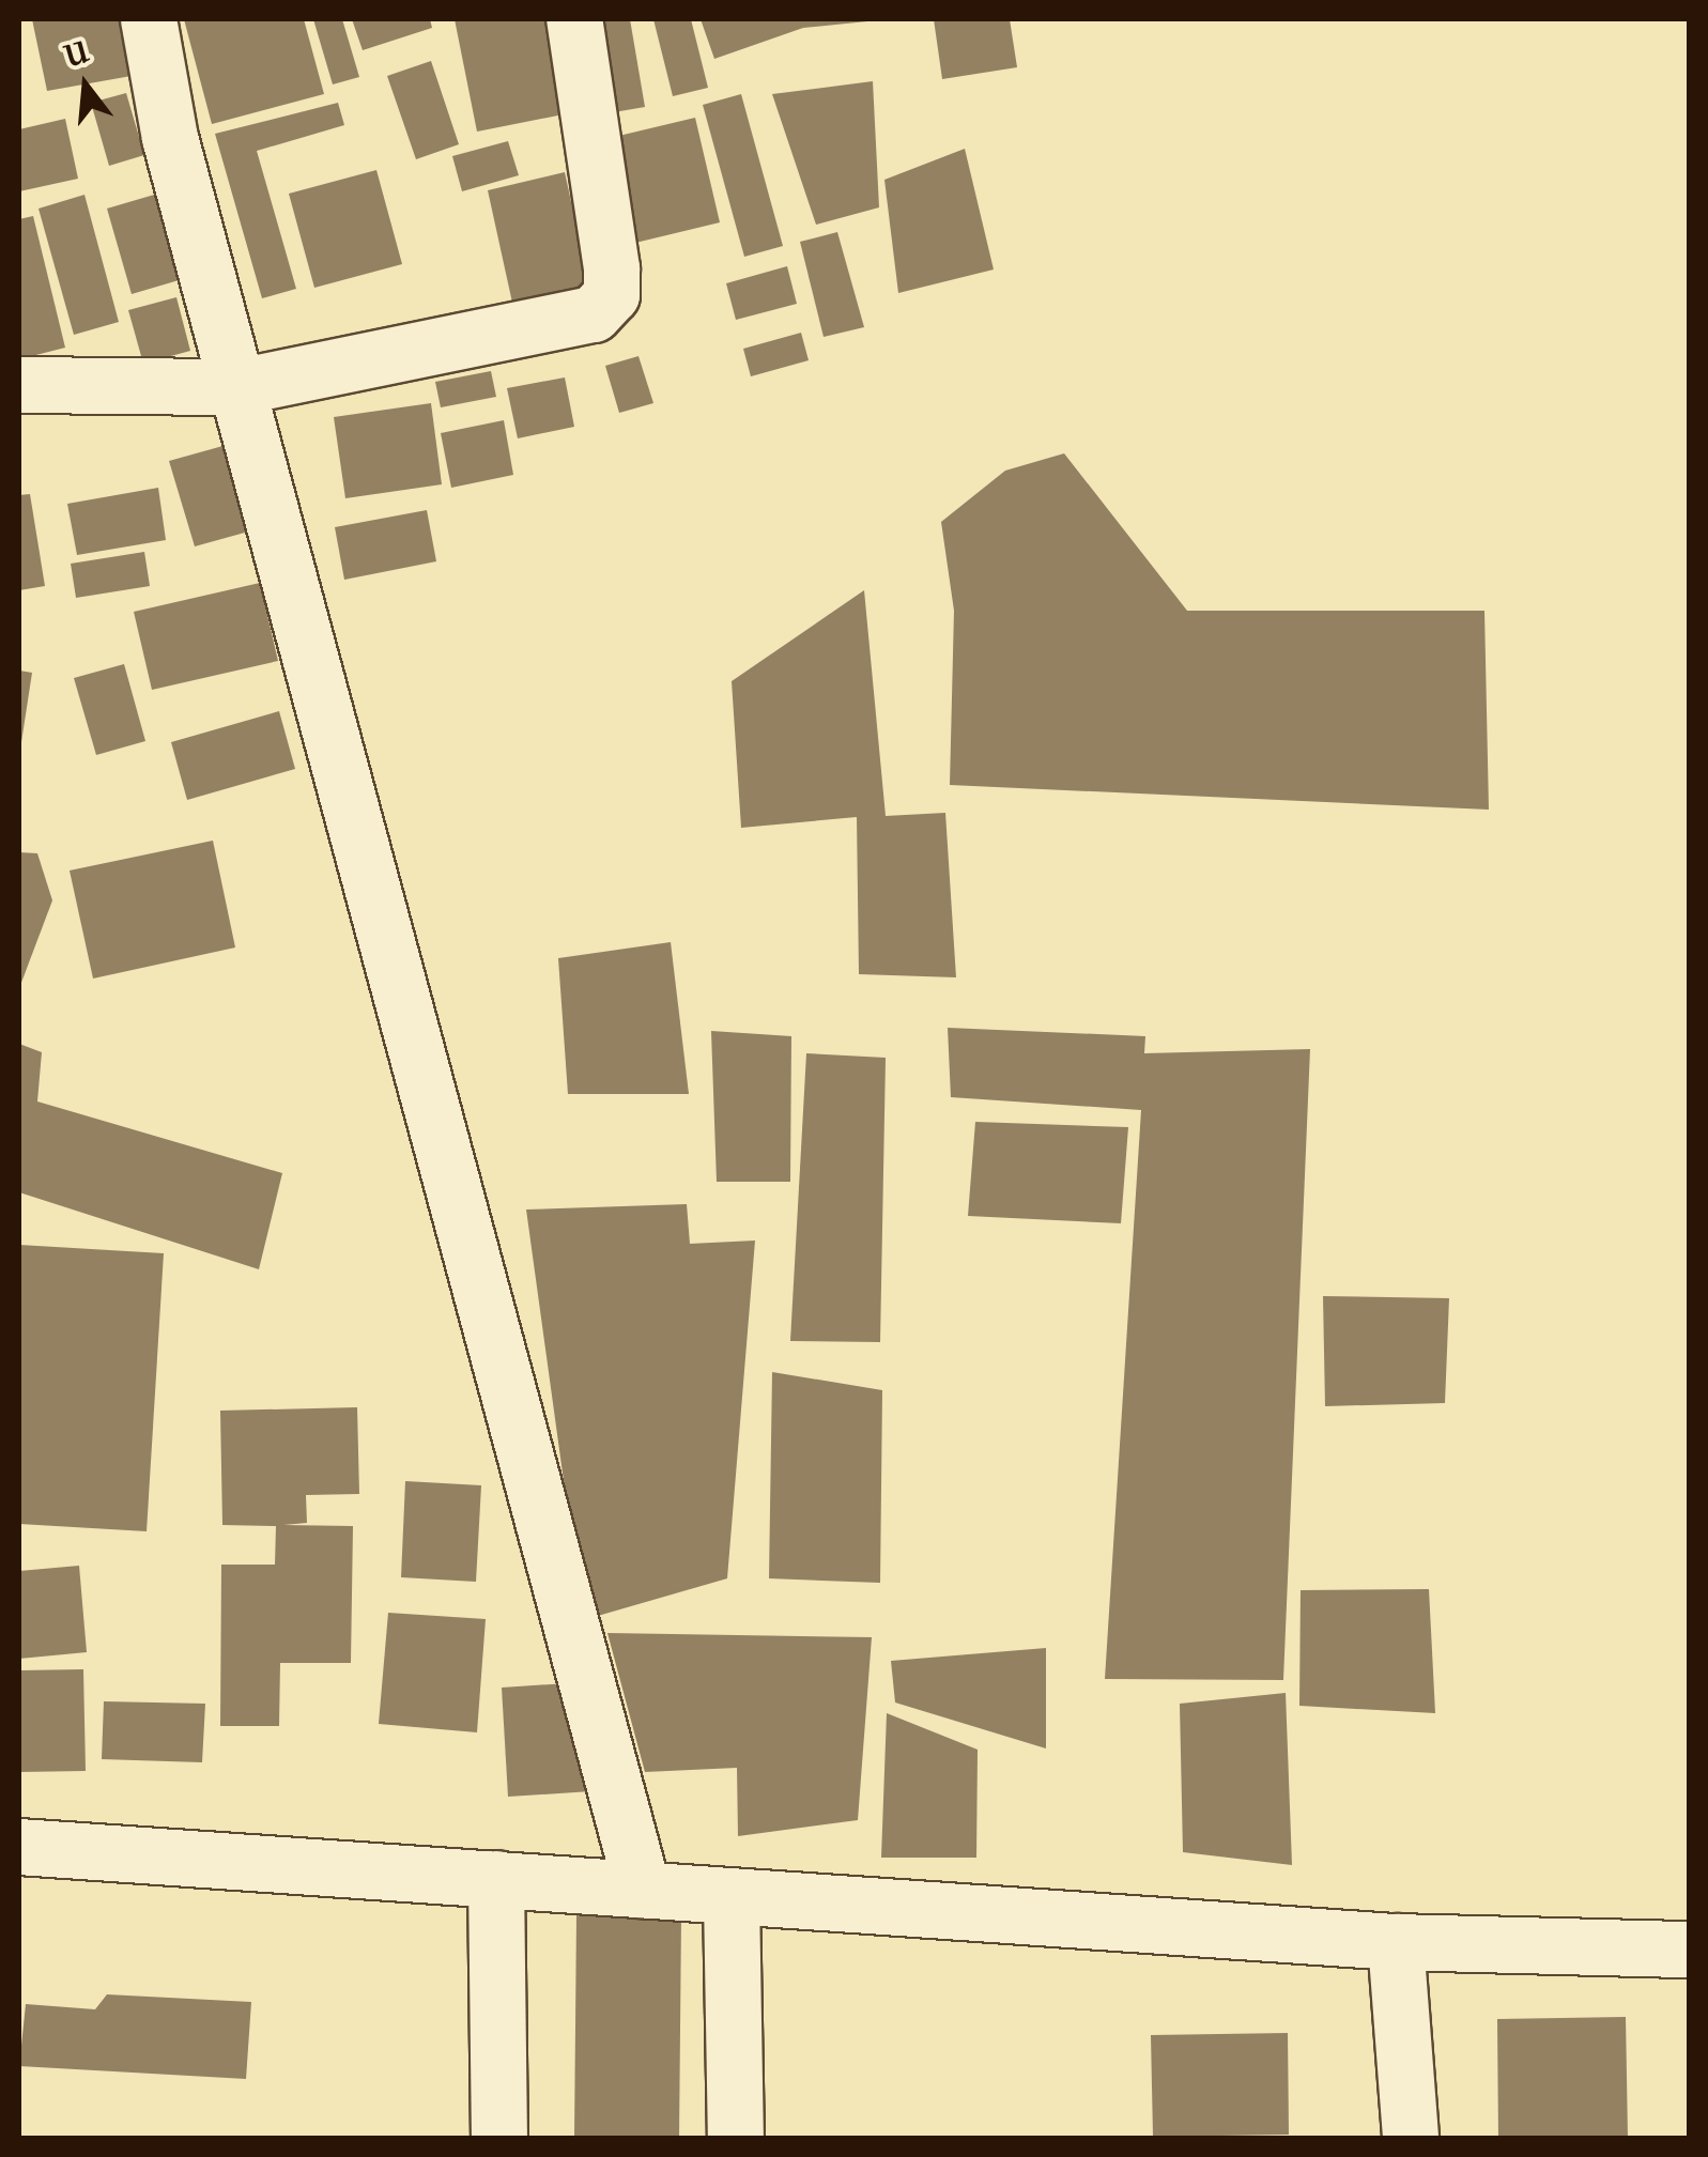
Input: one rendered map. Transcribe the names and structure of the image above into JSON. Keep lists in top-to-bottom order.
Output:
{
  "north": "top"
}
